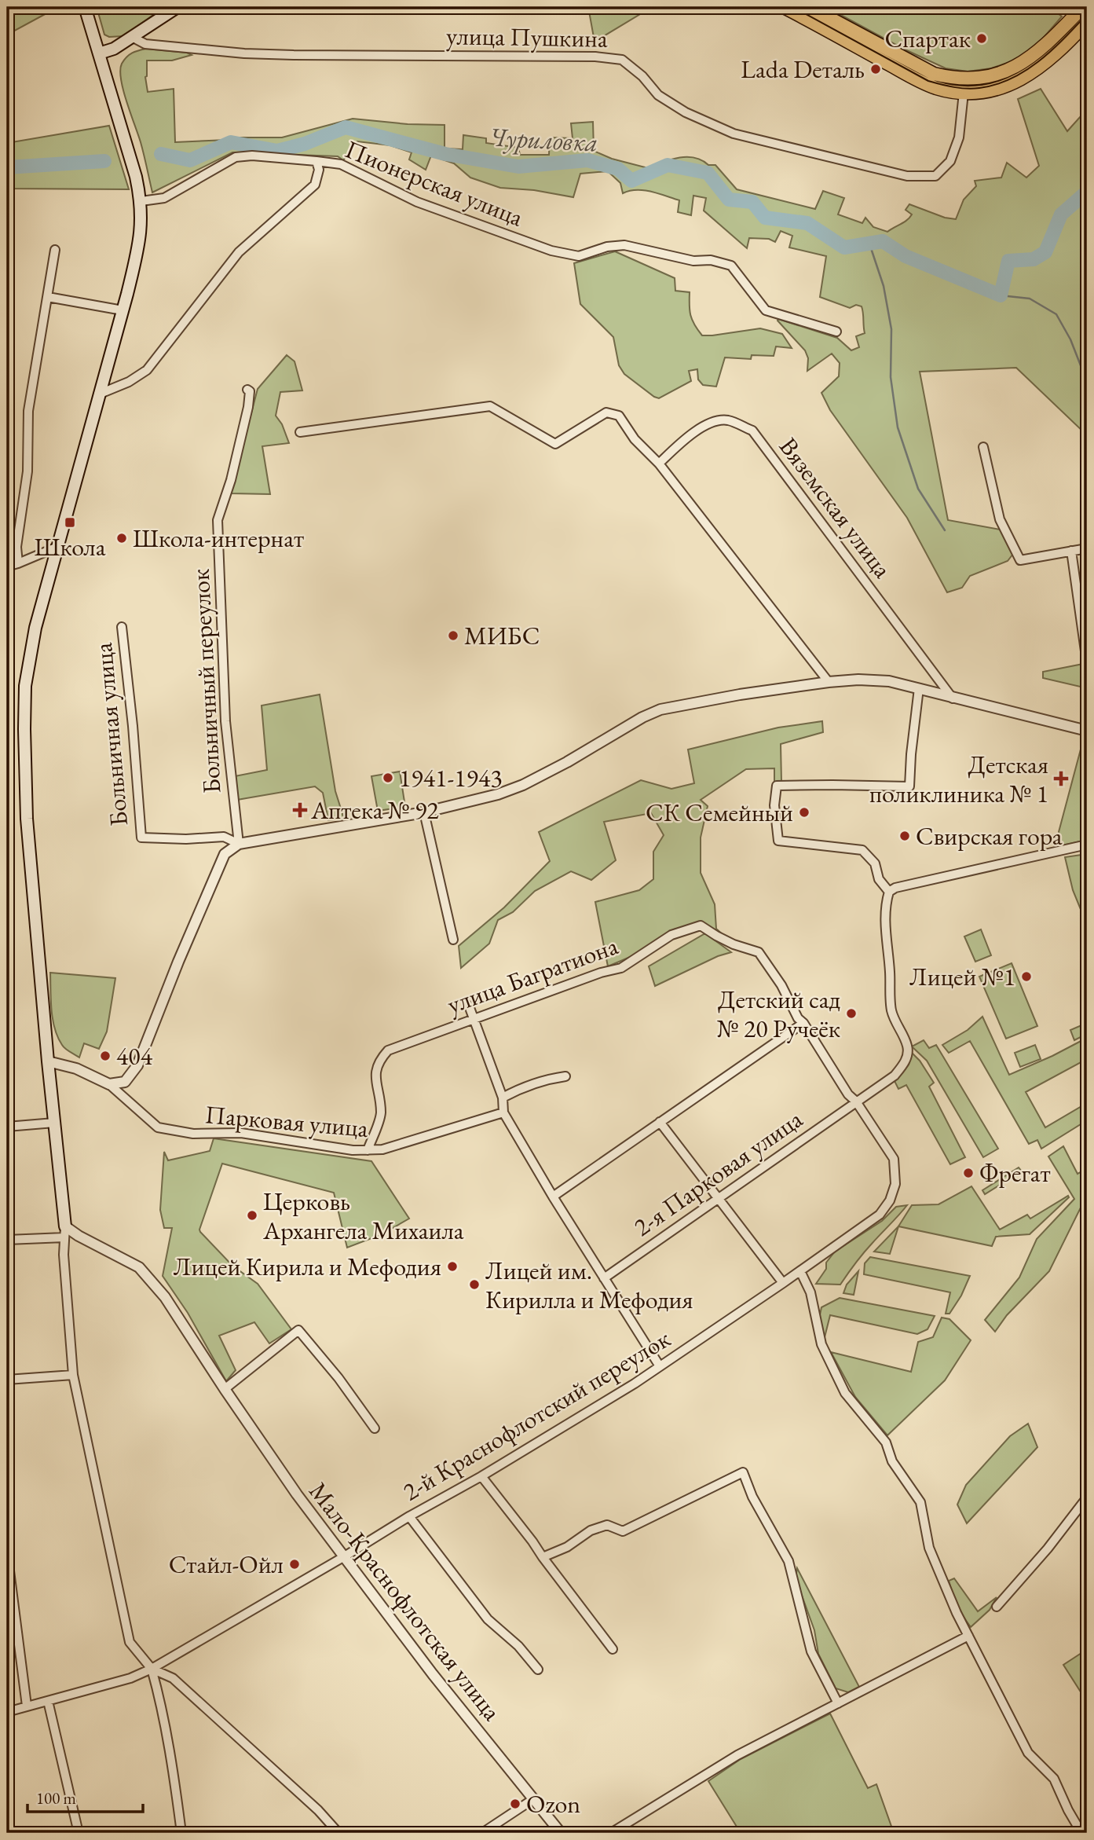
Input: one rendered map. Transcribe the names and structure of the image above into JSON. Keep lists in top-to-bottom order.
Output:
{
  "streets": {
    "street": [
      "улица Пушкина",
      "Пионерская улица",
      "Вяземская улица",
      "Больничный переулок",
      "Больничная улица",
      "улица Багратиона",
      "Парковая улица",
      "2-я Парковая улица",
      "2-й Краснофлотский переулок",
      "Мало-Краснофлотская улица"
    ]
  },
  "crossings": [
    ["Больничный переулок", "Больничная улица"],
    ["улица Багратиона", "Парковая улица"],
    ["улица Багратиона", "2-я Парковая улица"],
    ["улица Багратиона", "2-й Краснофлотский переулок"],
    ["2-я Парковая улица", "2-й Краснофлотский переулок"],
    ["2-й Краснофлотский переулок", "Мало-Краснофлотская улица"]
  ],
  "water": ["Чуриловка"],
  "places": {
    "other": [
      "Спартак",
      "Lada Dеталь",
      "Школа-интернат",
      "МИБС",
      "1941-1943",
      "СК Семейный",
      "Свирская гора",
      "Лицей №1",
      "Детский сад № 20 Ручеёк",
      "404",
      "Фрегат",
      "Церковь Архангела Михаила",
      "Лицей Кирила и Мефодия",
      "Лицей им. Кирилла и Мефодия",
      "Стайл-Ойл",
      "Ozon"
    ],
    "transit": ["Школа"],
    "health": ["Детская поликлиника № 1", "Аптека № 92"]
  },
  "scale_bar": "100 m"
}
